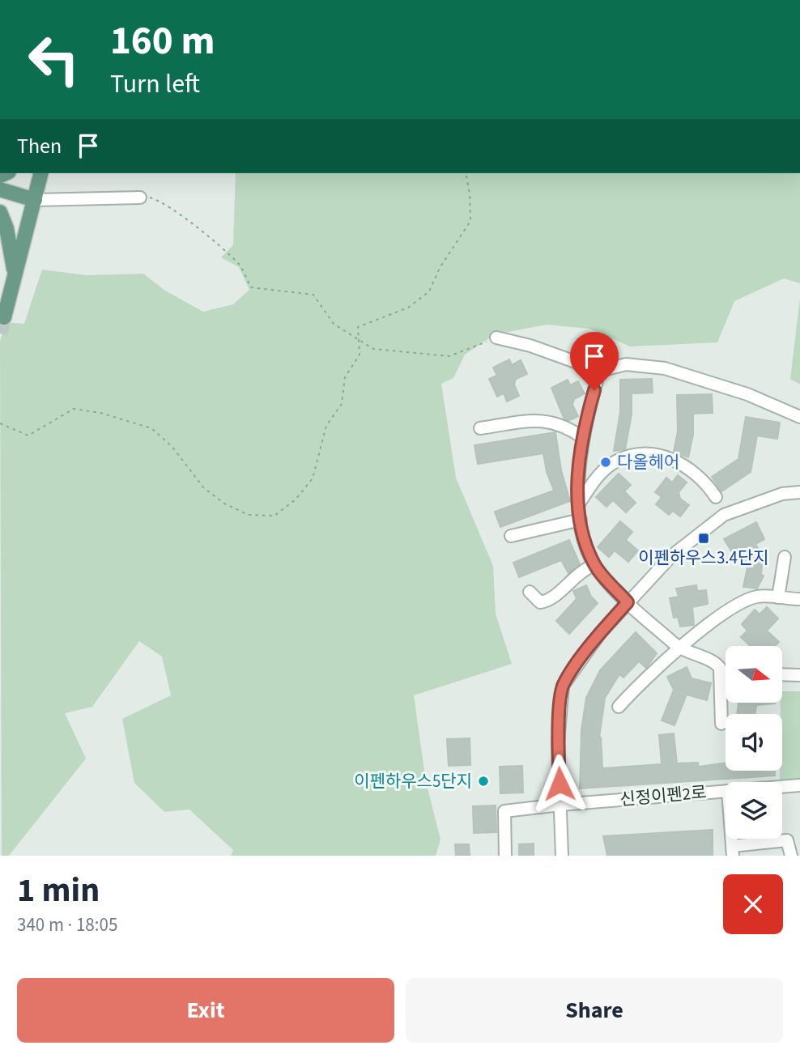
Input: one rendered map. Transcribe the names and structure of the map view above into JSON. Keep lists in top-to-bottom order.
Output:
{
  "streets": {
    "street": ["신정이펜2로"]
  },
  "places": {
    "other": ["다올헤어", "이펜하우스5단지"],
    "transit": ["이펜하우스3.4단지"]
  },
  "north": "right",
  "page": {
    "turn": ["160 m", "Turn left"],
    "then": "Then",
    "heading": ["1 min", "340 m · 18:05"],
    "buttons": ["Exit", "Share"]
  }
}
